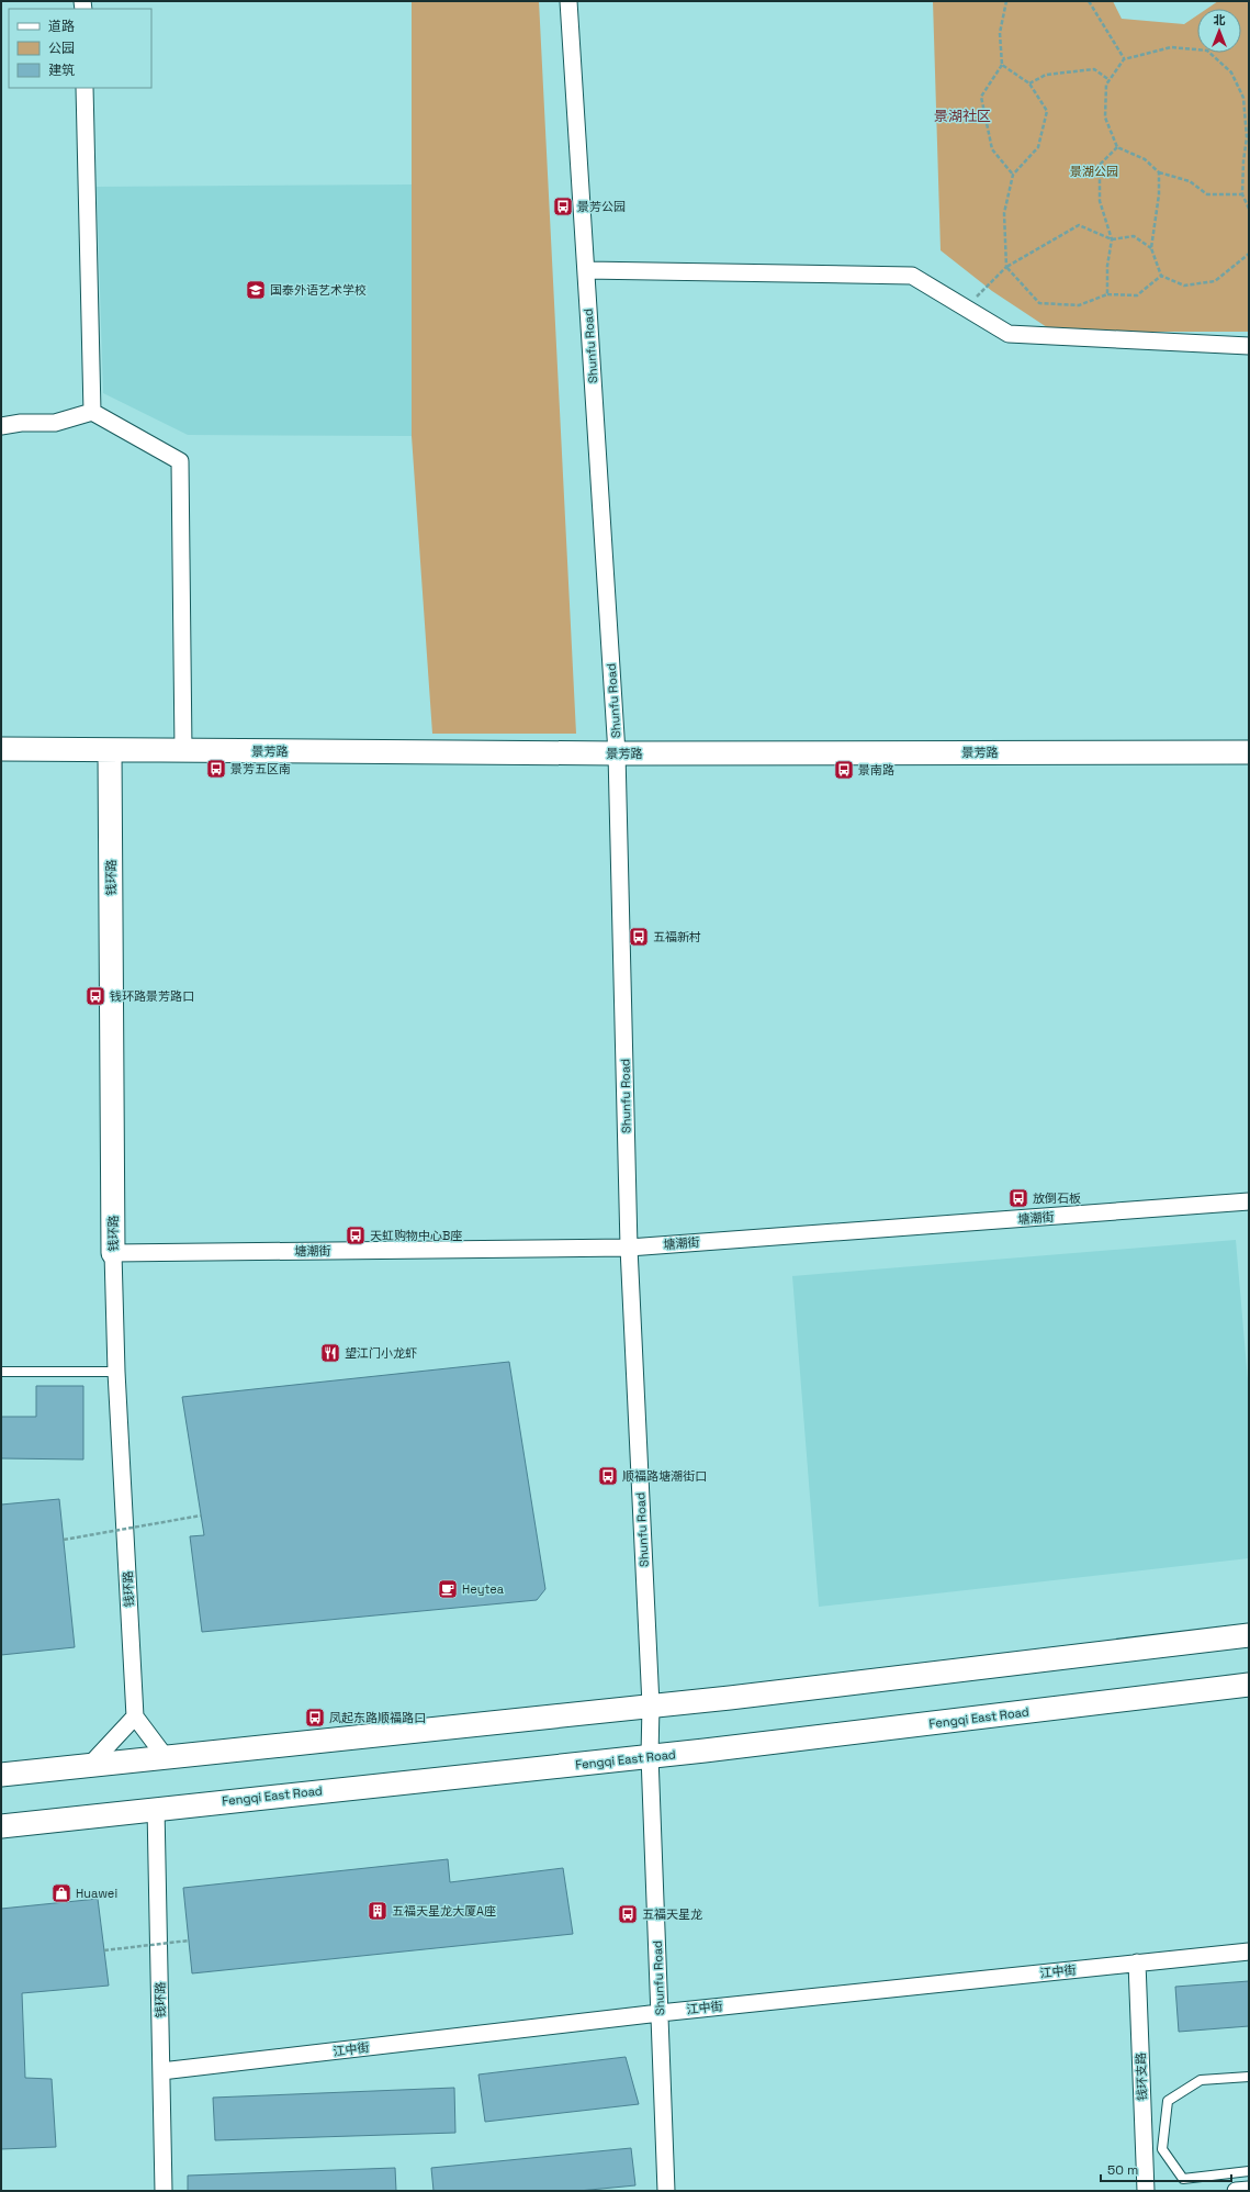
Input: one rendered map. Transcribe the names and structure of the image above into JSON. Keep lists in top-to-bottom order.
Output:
{
  "streets": {
    "main road": ["景芳路", "钱环路", "Fengqi East Road"],
    "street": [
      "Shunfu Road",
      "塘潮街",
      "江中街",
      "钱环支路"
    ]
  },
  "crossings": [
    ["Shunfu Road", "景芳路"],
    ["Shunfu Road", "塘潮街"],
    ["Shunfu Road", "Fengqi East Road"],
    ["Shunfu Road", "江中街"],
    ["景芳路", "钱环路"],
    ["钱环路", "塘潮街"],
    ["钱环路", "Fengqi East Road"],
    ["钱环路", "江中街"],
    ["江中街", "钱环支路"]
  ],
  "districts": ["景湖社区"],
  "parks": ["景湖公园"],
  "places": {
    "bus stop": [
      "景芳公园",
      "景芳五区南",
      "景南路",
      "五福新村",
      "钱环路景芳路口",
      "放倒石板",
      "天虹购物中心B座",
      "顺福路塘潮街口",
      "凤起东路顺福路口",
      "五福天星龙"
    ],
    "school or university": ["国泰外语艺术学校"],
    "restaurant": ["望江门小龙虾"],
    "cafe": ["Heytea"],
    "shop": ["Huawei"],
    "building": ["五福天星龙大厦A座"]
  },
  "legend": ["道路", "公园", "建筑"],
  "scale_bar": "50 m",
  "north": "top"
}
